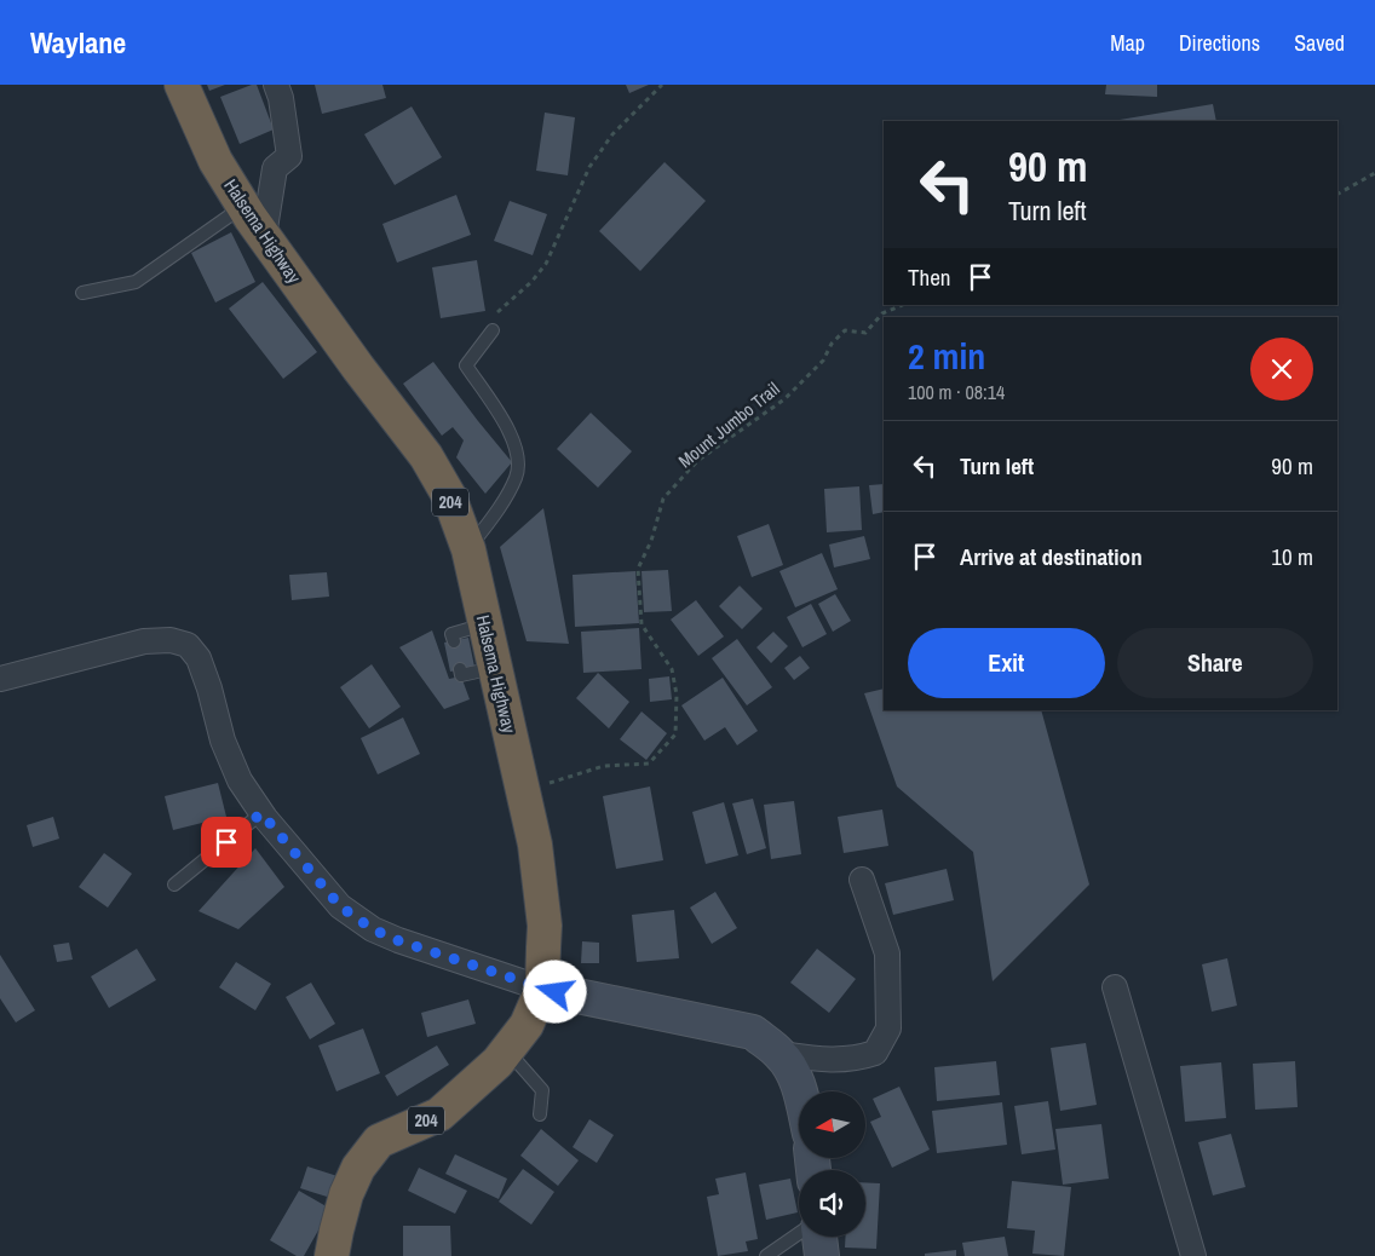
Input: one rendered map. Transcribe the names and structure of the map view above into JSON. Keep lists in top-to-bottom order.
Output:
{
  "streets": {
    "highway": ["Halsema Highway", "204"],
    "path": ["Mount Jumbo Trail"]
  },
  "crossings": [
    ["Halsema Highway", "Mount Jumbo Trail"]
  ],
  "north": "left",
  "page": {
    "header": "Waylane",
    "nav": ["Map", "Directions", "Saved"],
    "turn": ["90 m", "Turn left"],
    "then": "Then",
    "heading": ["2 min", "100 m · 08:14"],
    "list": [
      {
        "name": "Turn left",
        "value": "90 m"
      },
      {
        "name": "Arrive at destination",
        "value": "10 m"
      }
    ],
    "buttons": ["Exit", "Share"]
  }
}
